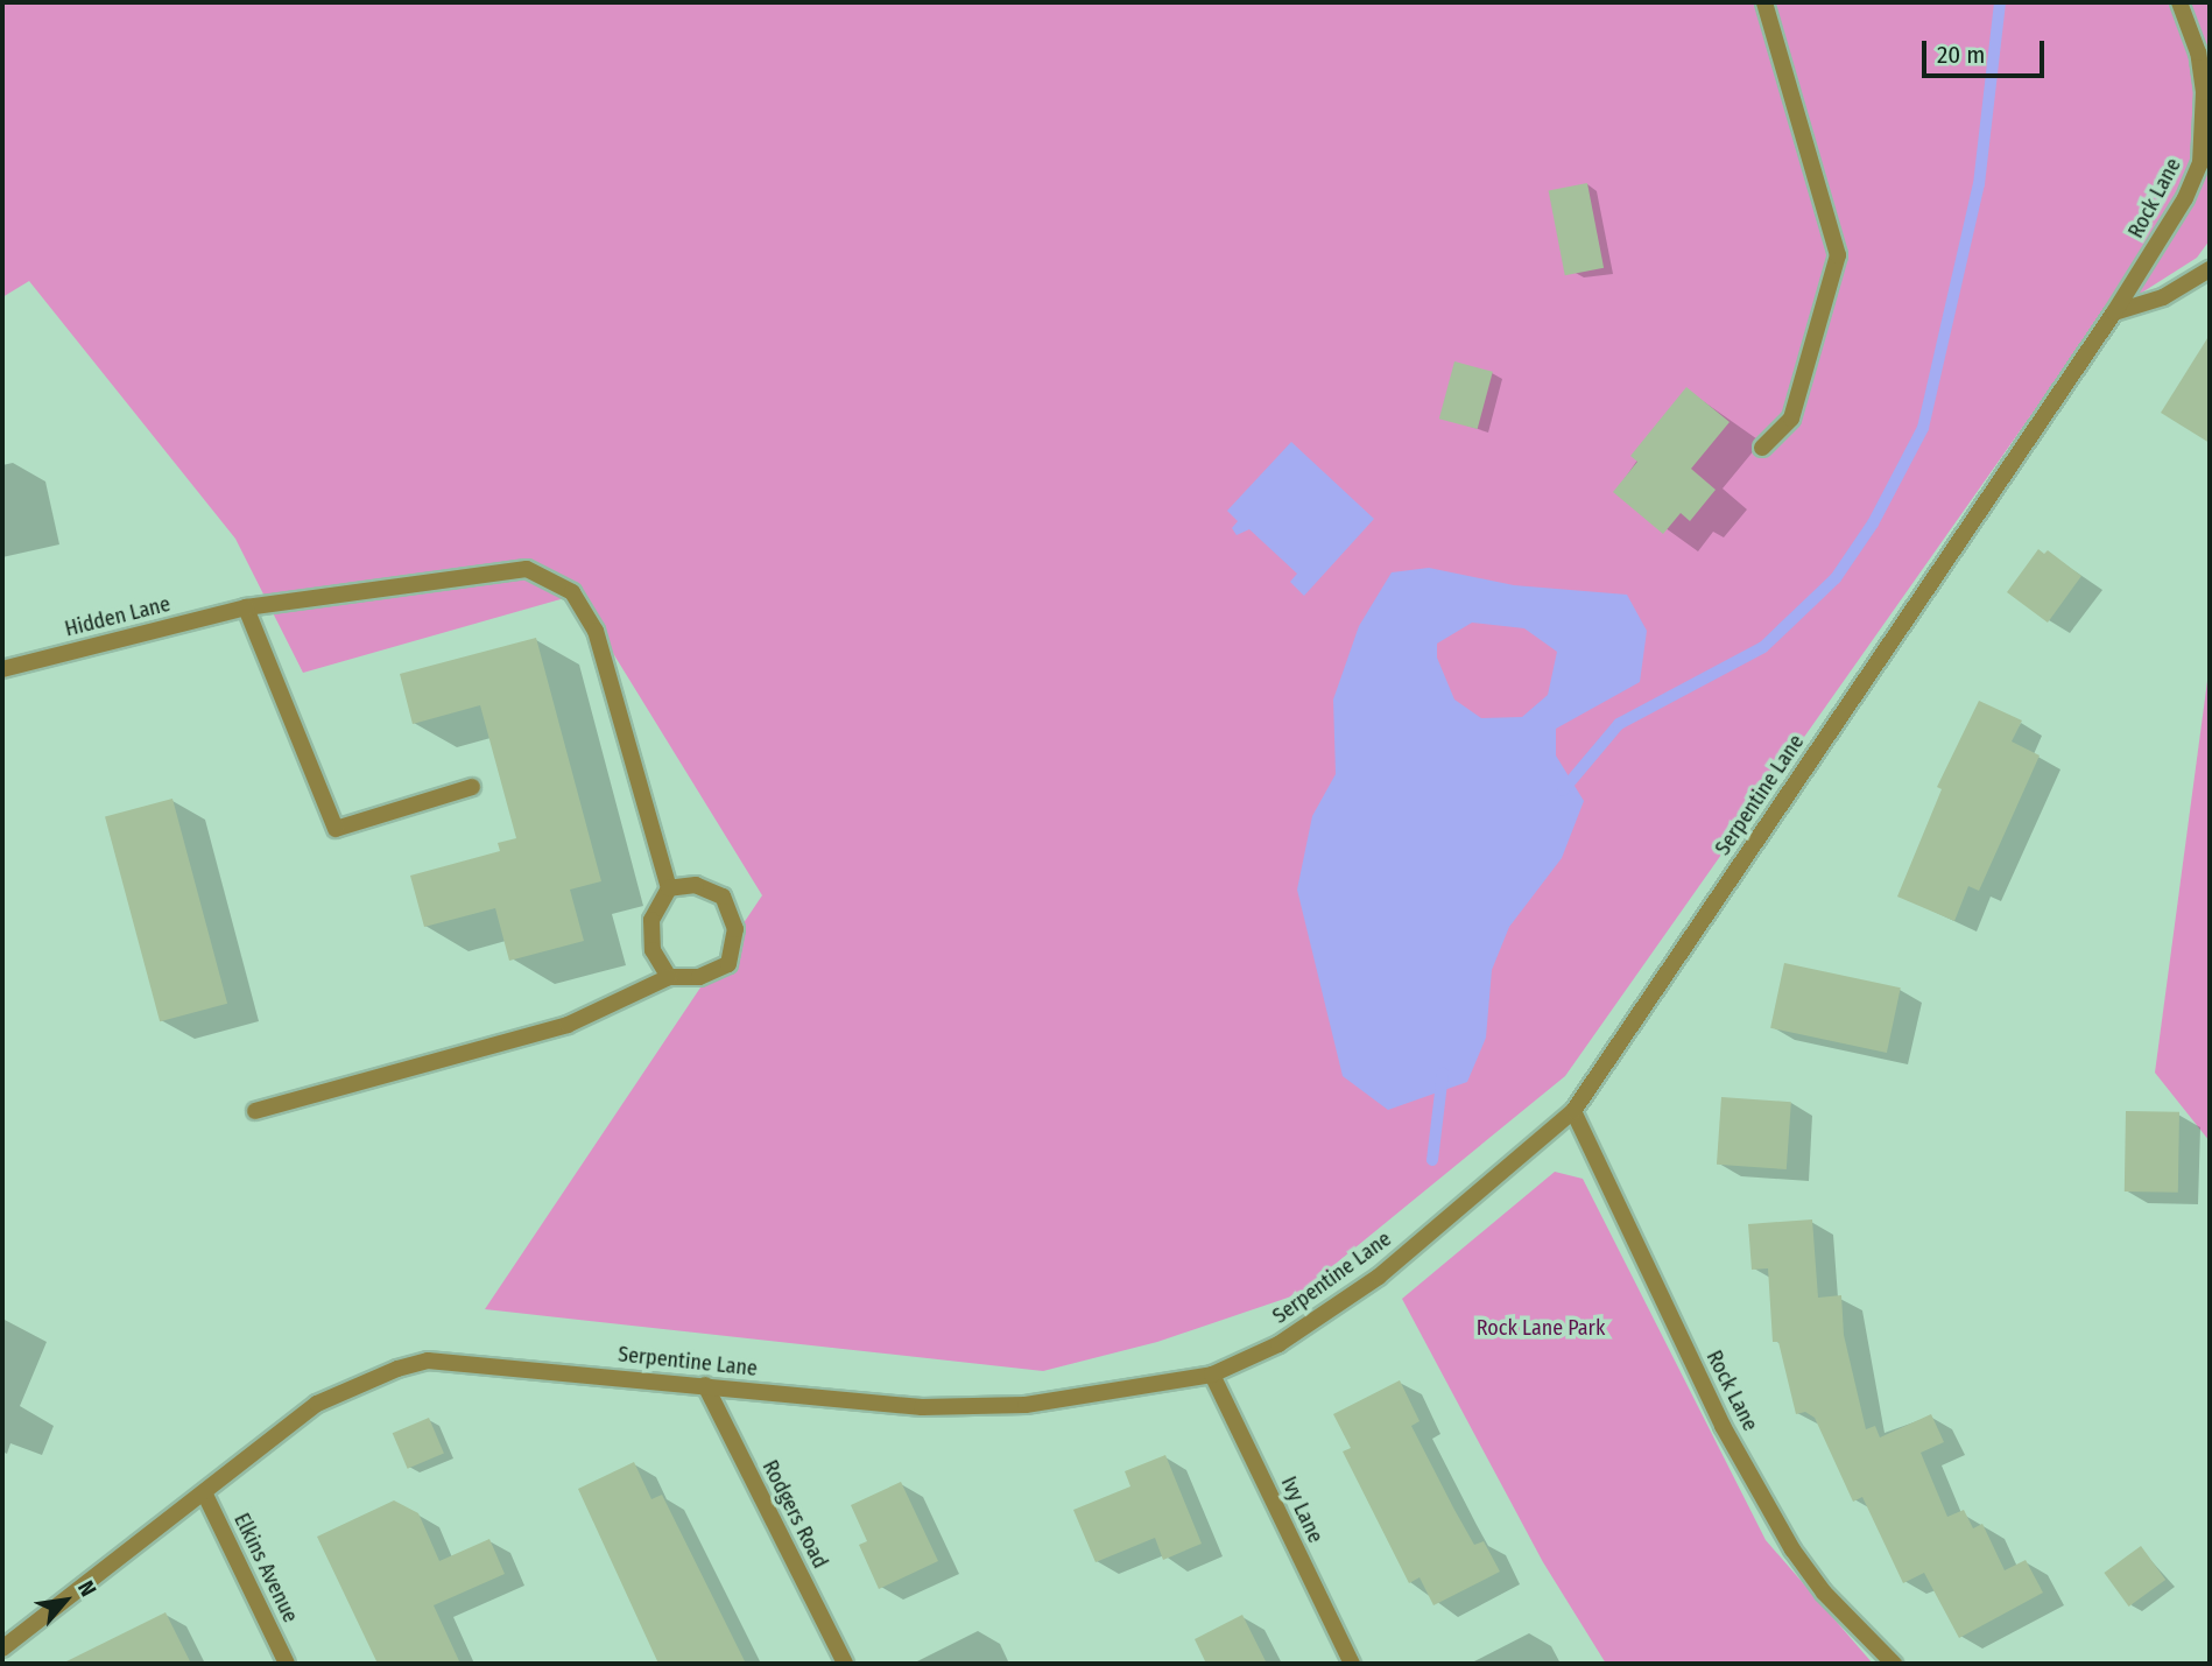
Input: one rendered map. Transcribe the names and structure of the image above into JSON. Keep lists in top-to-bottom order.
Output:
{
  "streets": {
    "street": [
      "Rock Lane",
      "Hidden Lane",
      "Serpentine Lane",
      "Ivy Lane",
      "Rodgers Road",
      "Elkins Avenue"
    ]
  },
  "crossings": [
    ["Rock Lane", "Serpentine Lane"],
    ["Serpentine Lane", "Ivy Lane"],
    ["Serpentine Lane", "Rodgers Road"],
    ["Serpentine Lane", "Elkins Avenue"]
  ],
  "parks": ["Rock Lane Park"],
  "scale_bar": "20 m",
  "north": "top right"
}
